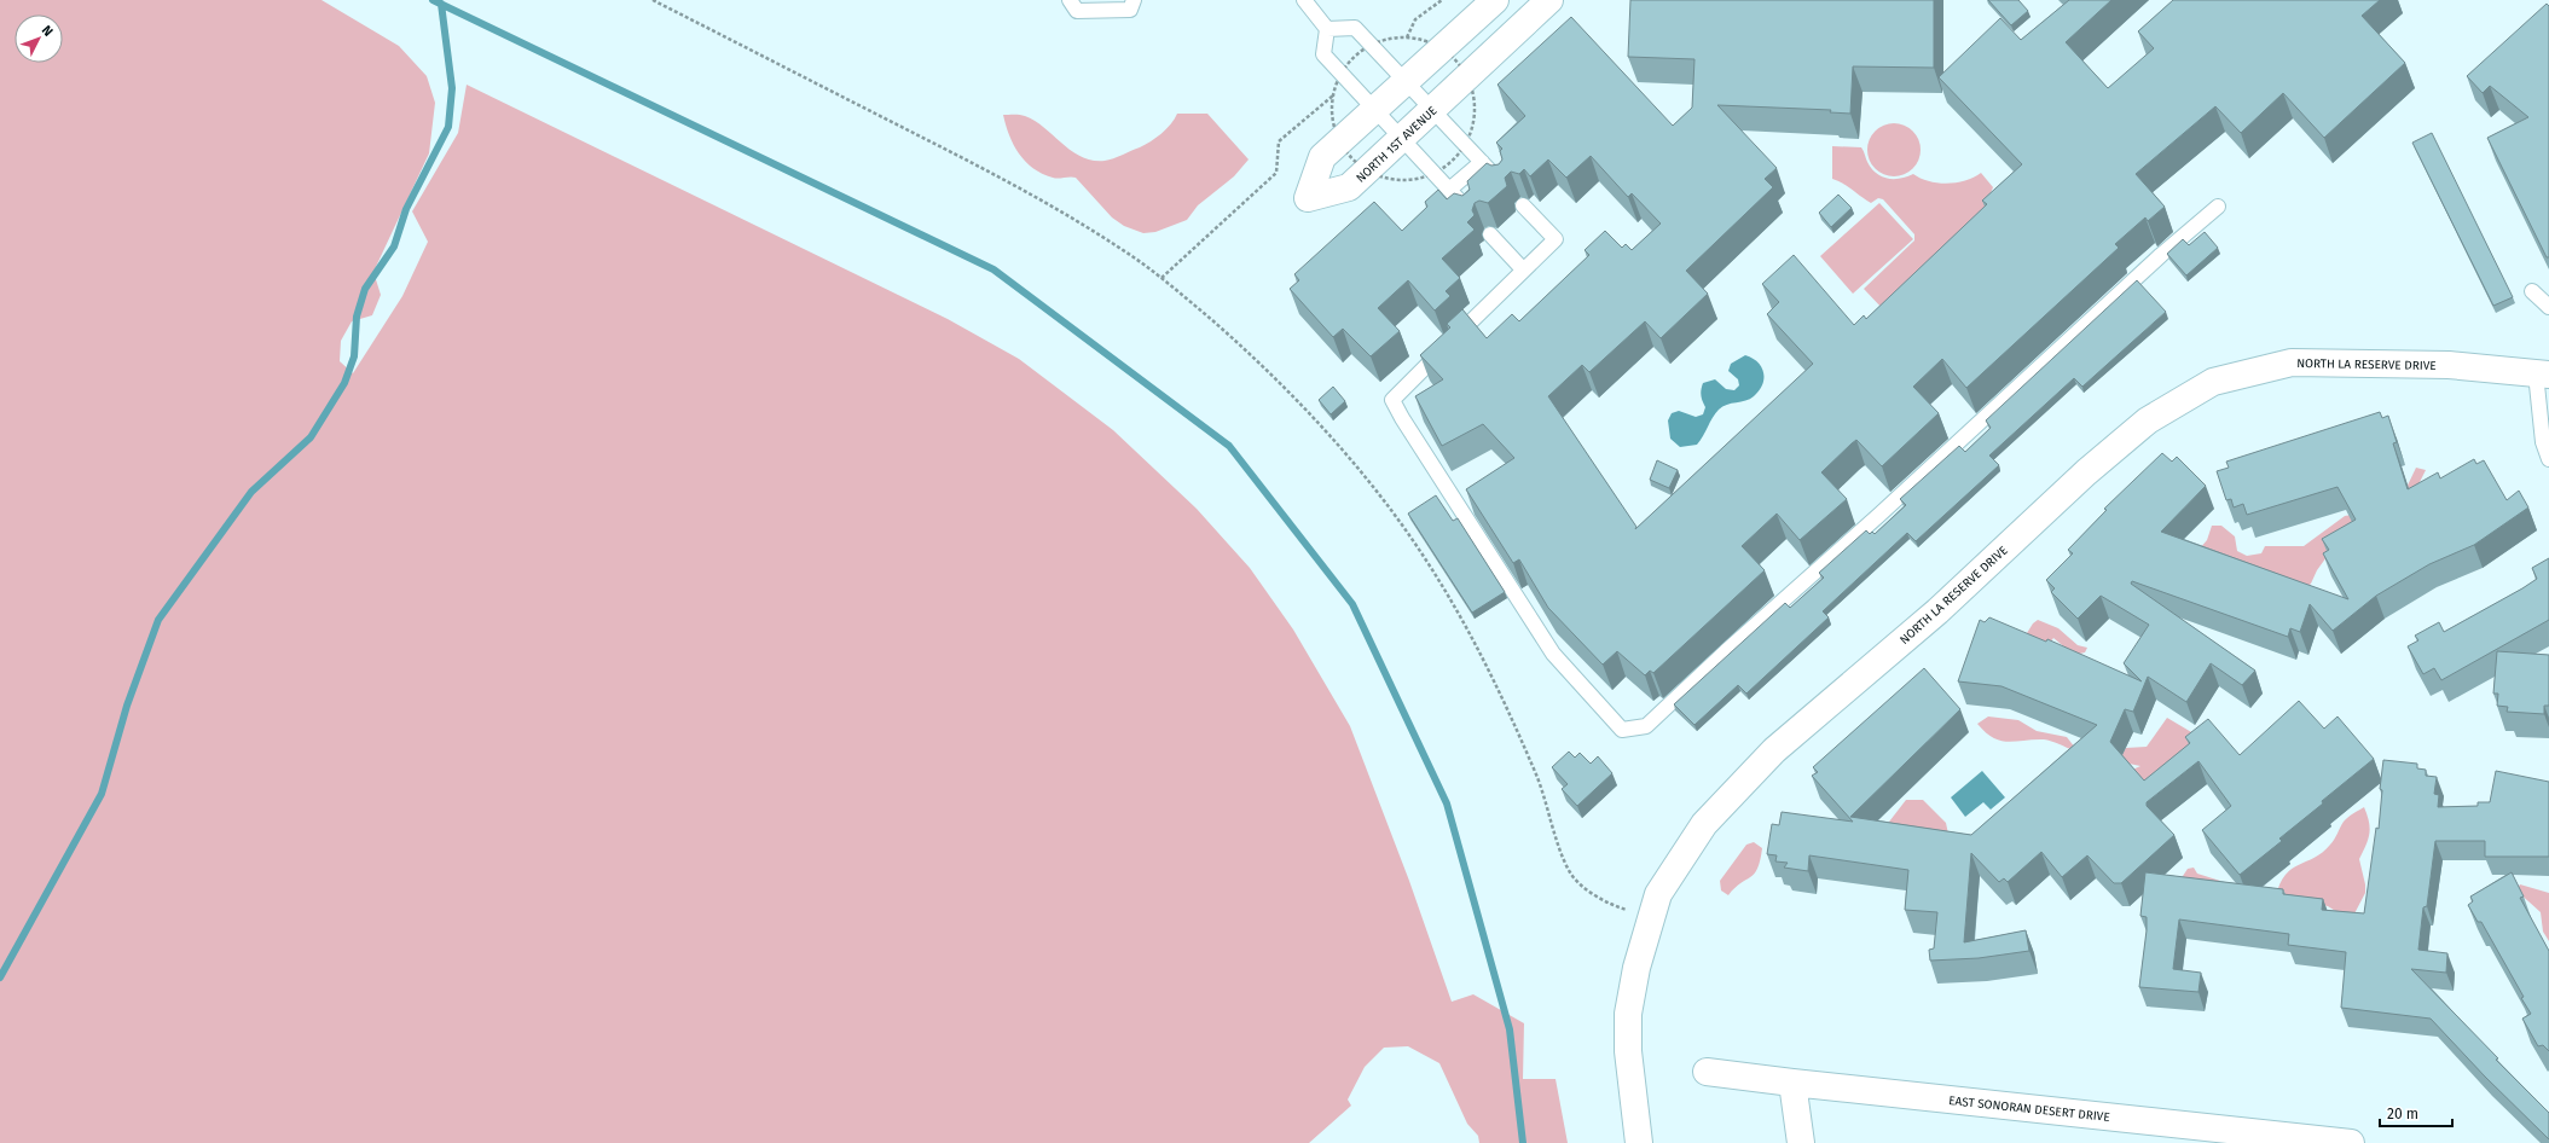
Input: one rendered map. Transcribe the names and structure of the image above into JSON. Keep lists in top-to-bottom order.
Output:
{
  "streets": {
    "street": ["NORTH 1ST AVENUE", "NORTH LA RESERVE DRIVE", "EAST SONORAN DESERT DRIVE"]
  },
  "scale_bar": "20 m",
  "north": "top right"
}
